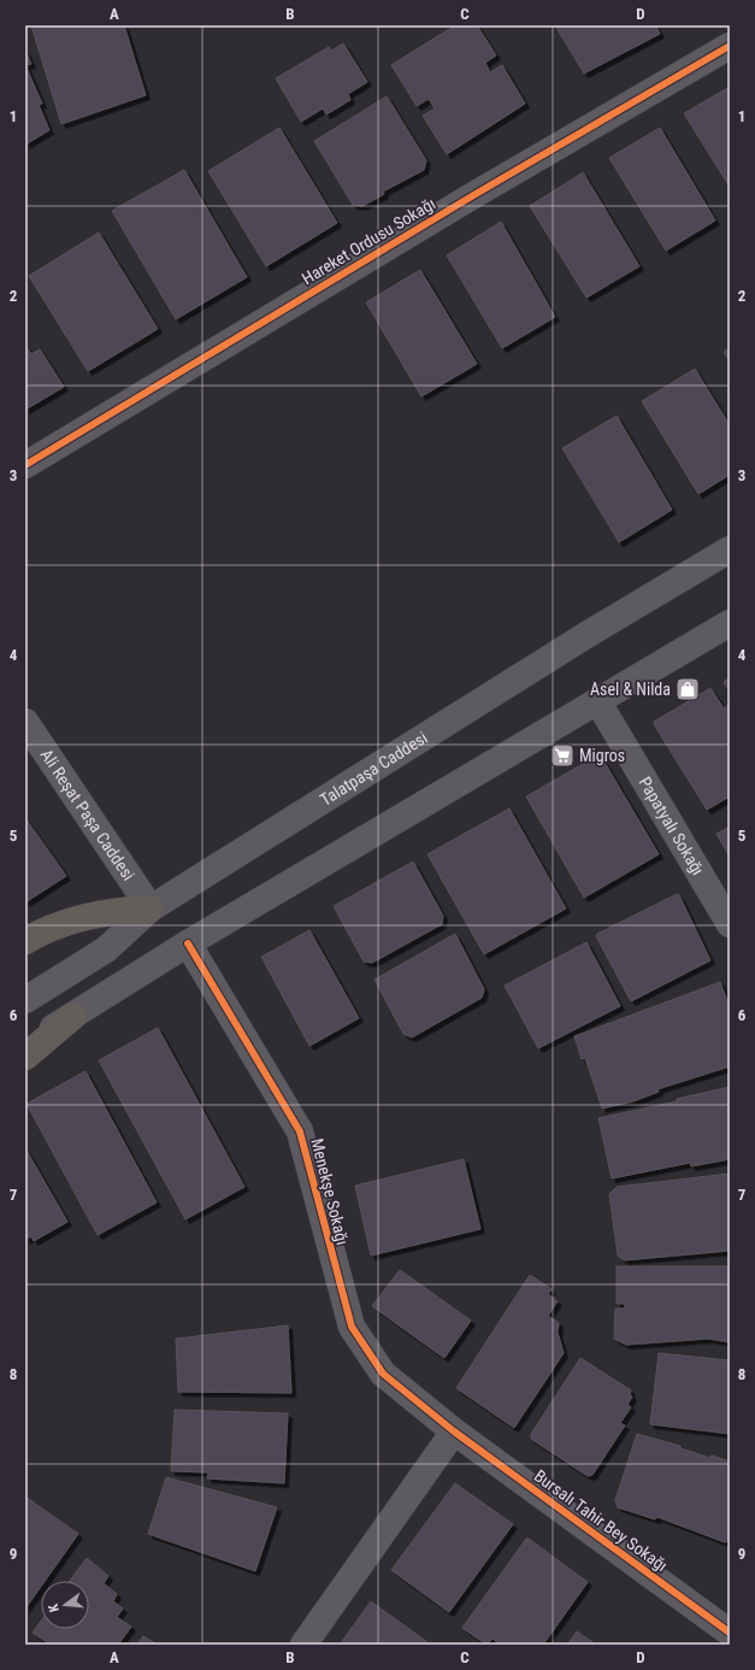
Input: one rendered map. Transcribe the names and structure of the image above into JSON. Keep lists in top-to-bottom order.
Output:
{
  "streets": {
    "street": [
      "Hareket Ordusu Sokağı",
      "Talatpaşa Caddesi",
      "Ali Reşat Paşa Caddesi",
      "Papatyalı Sokağı",
      "Menekşe Sokağı",
      "Bursalı Tahir Bey Sokağı"
    ]
  },
  "crossings": [
    ["Talatpaşa Caddesi", "Ali Reşat Paşa Caddesi"],
    ["Menekşe Sokağı", "Bursalı Tahir Bey Sokağı"]
  ],
  "places": {
    "shop": ["Asel & Nilda"],
    "supermarket": ["Migros"]
  },
  "north": "left",
  "grid": {
    "columns": [
      "A",
      "B",
      "C",
      "D"
    ],
    "rows": [
      "1",
      "2",
      "3",
      "4",
      "5",
      "6",
      "7",
      "8",
      "9"
    ]
  }
}
